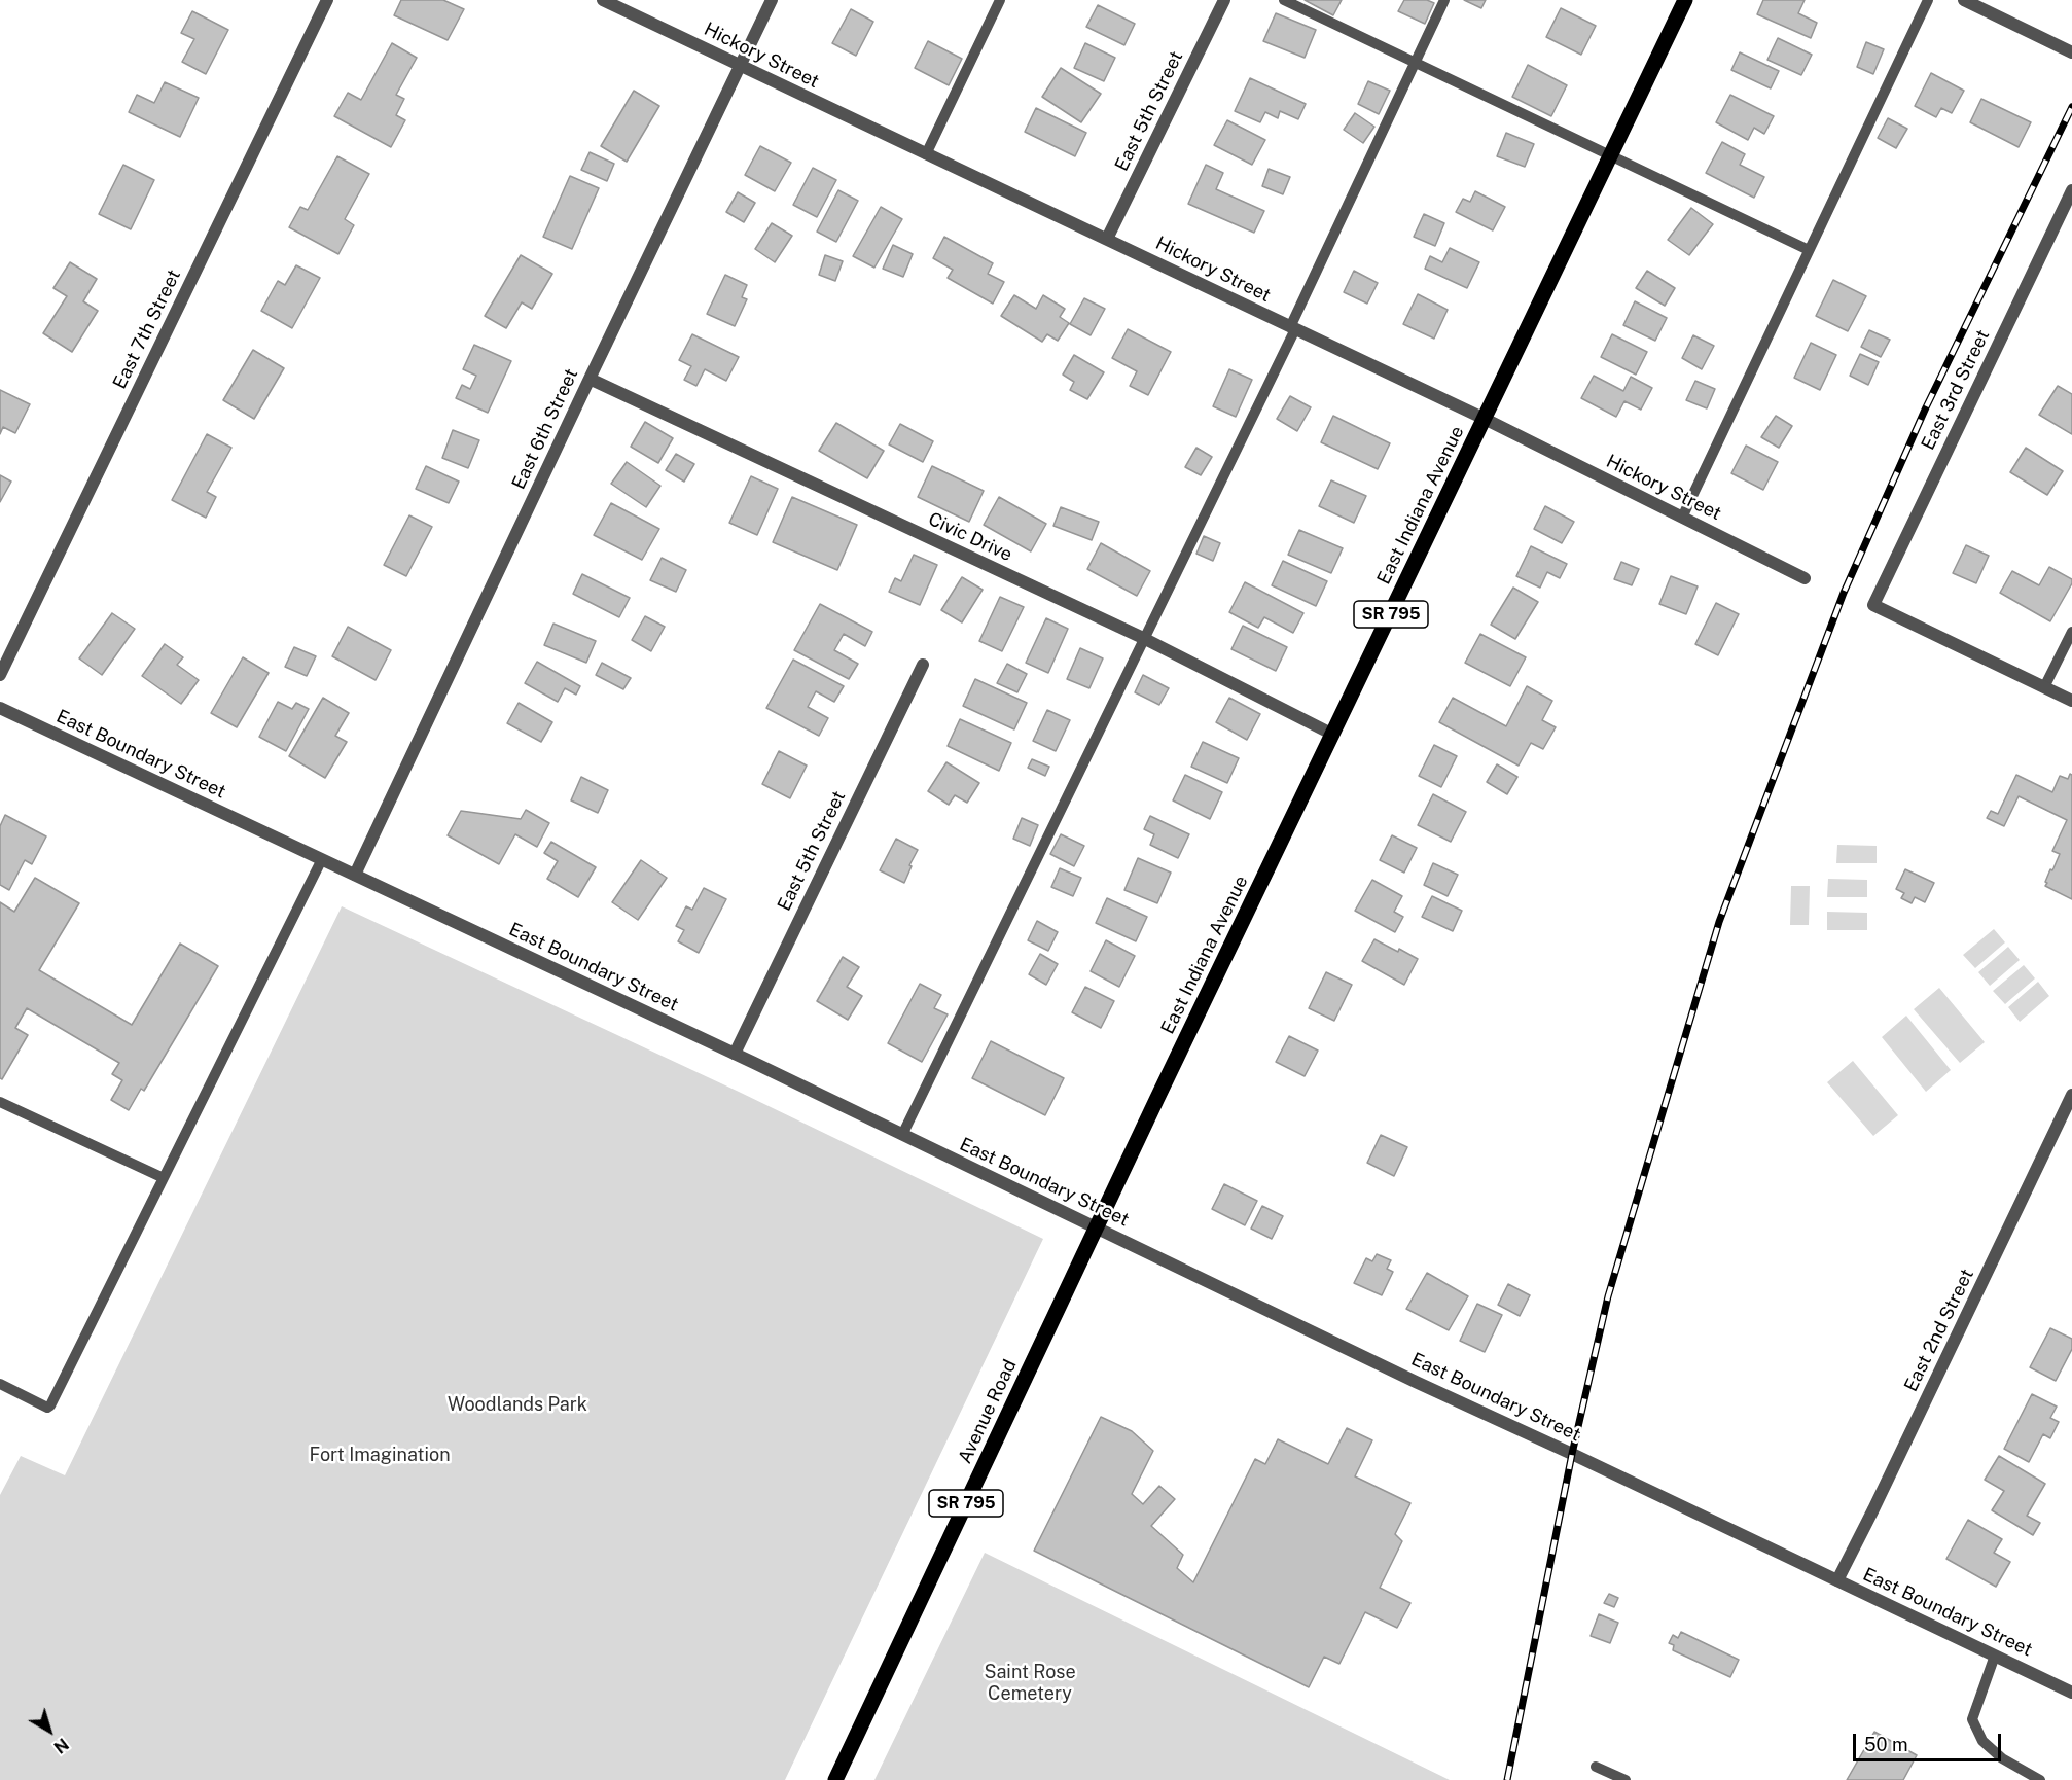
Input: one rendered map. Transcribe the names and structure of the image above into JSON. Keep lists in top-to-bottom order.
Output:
{
  "streets": {
    "main road": ["East Indiana Avenue", "SR 795", "Avenue Road"],
    "street": [
      "Hickory Street",
      "East 5th Street",
      "East 7th Street",
      "East 3rd Street",
      "East 6th Street",
      "Civic Drive",
      "East Boundary Street",
      "East 2nd Street"
    ]
  },
  "crossings": [
    ["Hickory Street", "East 5th Street"],
    ["Hickory Street", "East 6th Street"],
    ["Hickory Street", "East Indiana Avenue"],
    ["East 5th Street", "East Boundary Street"],
    ["East 6th Street", "Civic Drive"],
    ["East 6th Street", "East Boundary Street"],
    ["East Indiana Avenue", "Civic Drive"],
    ["East Indiana Avenue", "East Boundary Street"],
    ["East Indiana Avenue", "Avenue Road"],
    ["East Boundary Street", "East 2nd Street"],
    ["East Boundary Street", "Avenue Road"]
  ],
  "parks": ["Woodlands Park", "Fort Imagination", "Saint Rose Cemetery"],
  "scale_bar": "50 m",
  "north": "bottom right"
}
